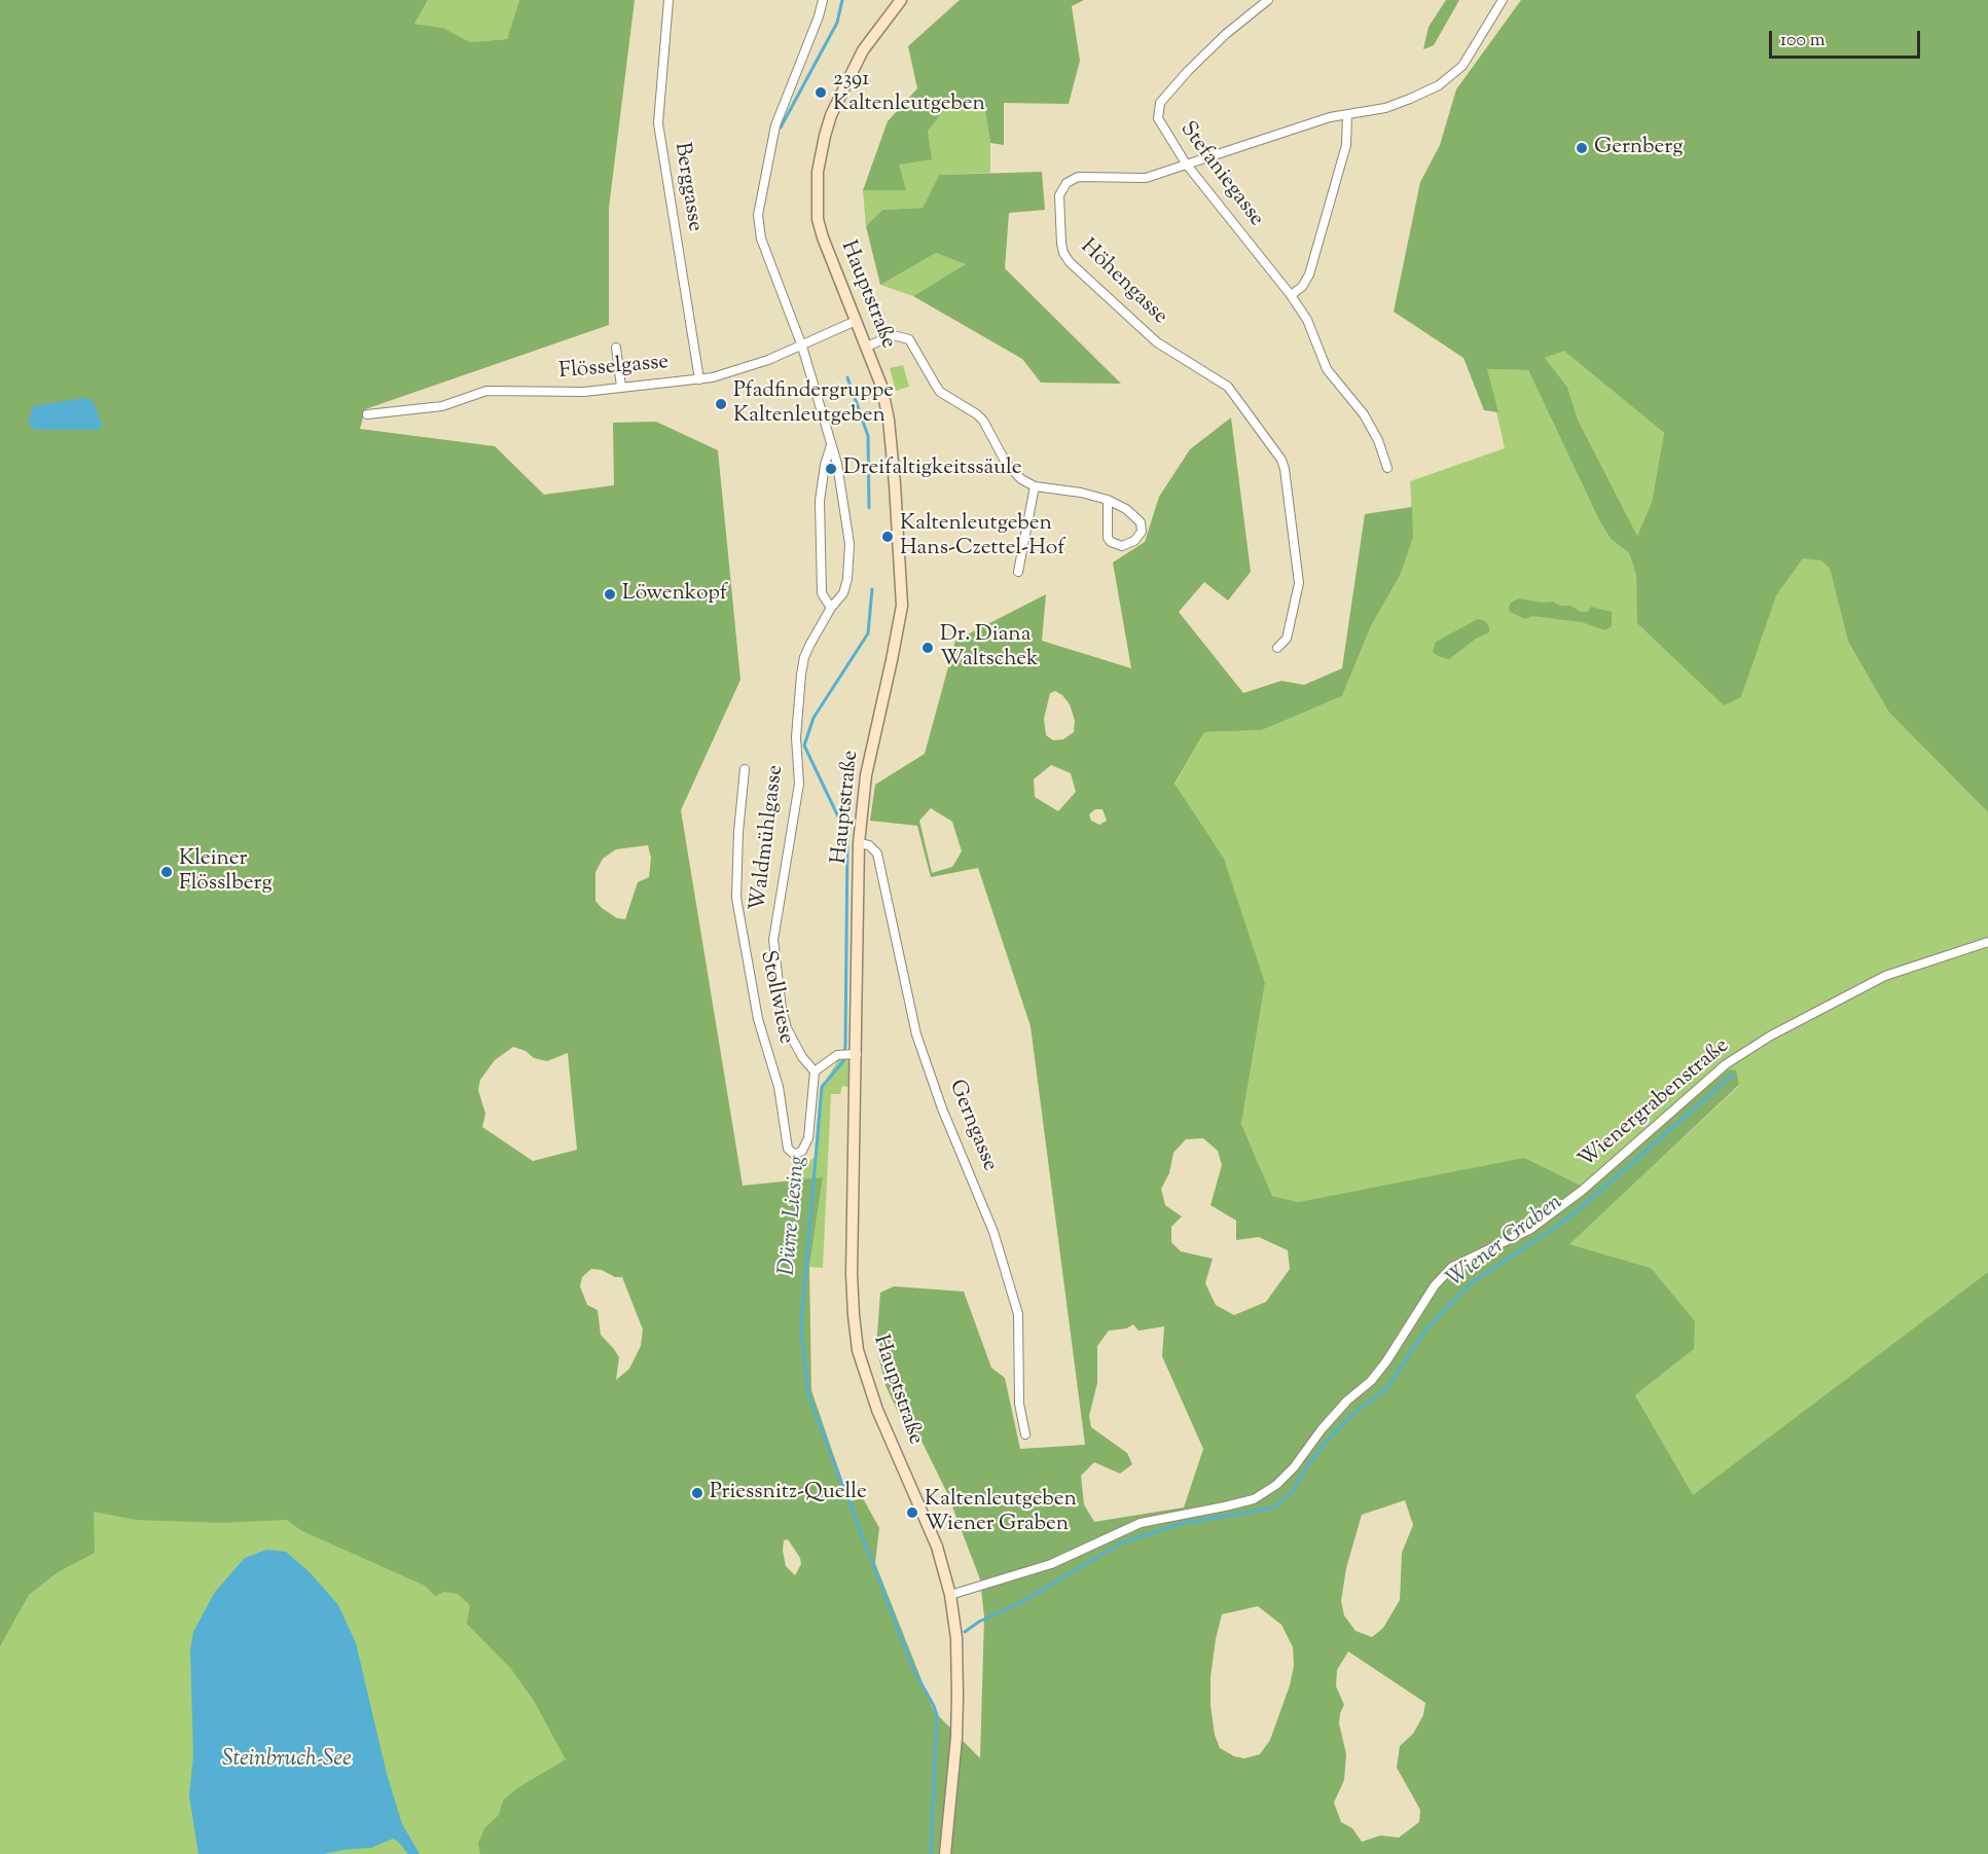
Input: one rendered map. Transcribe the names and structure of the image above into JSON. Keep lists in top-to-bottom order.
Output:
{
  "streets": {
    "main road": ["Hauptstraße"],
    "street": [
      "Stefaniegasse",
      "Berggasse",
      "Höhengasse",
      "Flösselgasse",
      "Waldmühlgasse",
      "Stollwiese",
      "Wienergrabenstraße",
      "Gerngasse"
    ]
  },
  "crossings": [
    ["Stefaniegasse", "Höhengasse"],
    ["Berggasse", "Flösselgasse"],
    ["Hauptstraße", "Flösselgasse"],
    ["Hauptstraße", "Wienergrabenstraße"],
    ["Hauptstraße", "Gerngasse"],
    ["Flösselgasse", "Waldmühlgasse"],
    ["Waldmühlgasse", "Stollwiese"]
  ],
  "water": ["Dürre Liesing", "Wiener Graben", "Steinbruch-See"],
  "places": [
    "2391 Kaltenleutgeben",
    "Gernberg",
    "Pfadfindergruppe Kaltenleutgeben",
    "Dreifaltigkeitssäule",
    "Kaltenleutgeben Hans-Czettel-Hof",
    "Löwenkopf",
    "Dr. Diana Waltschek",
    "Kleiner Flösslberg",
    "Priessnitz-Quelle",
    "Kaltenleutgeben Wiener Graben"
  ],
  "scale_bar": "100 m"
}
